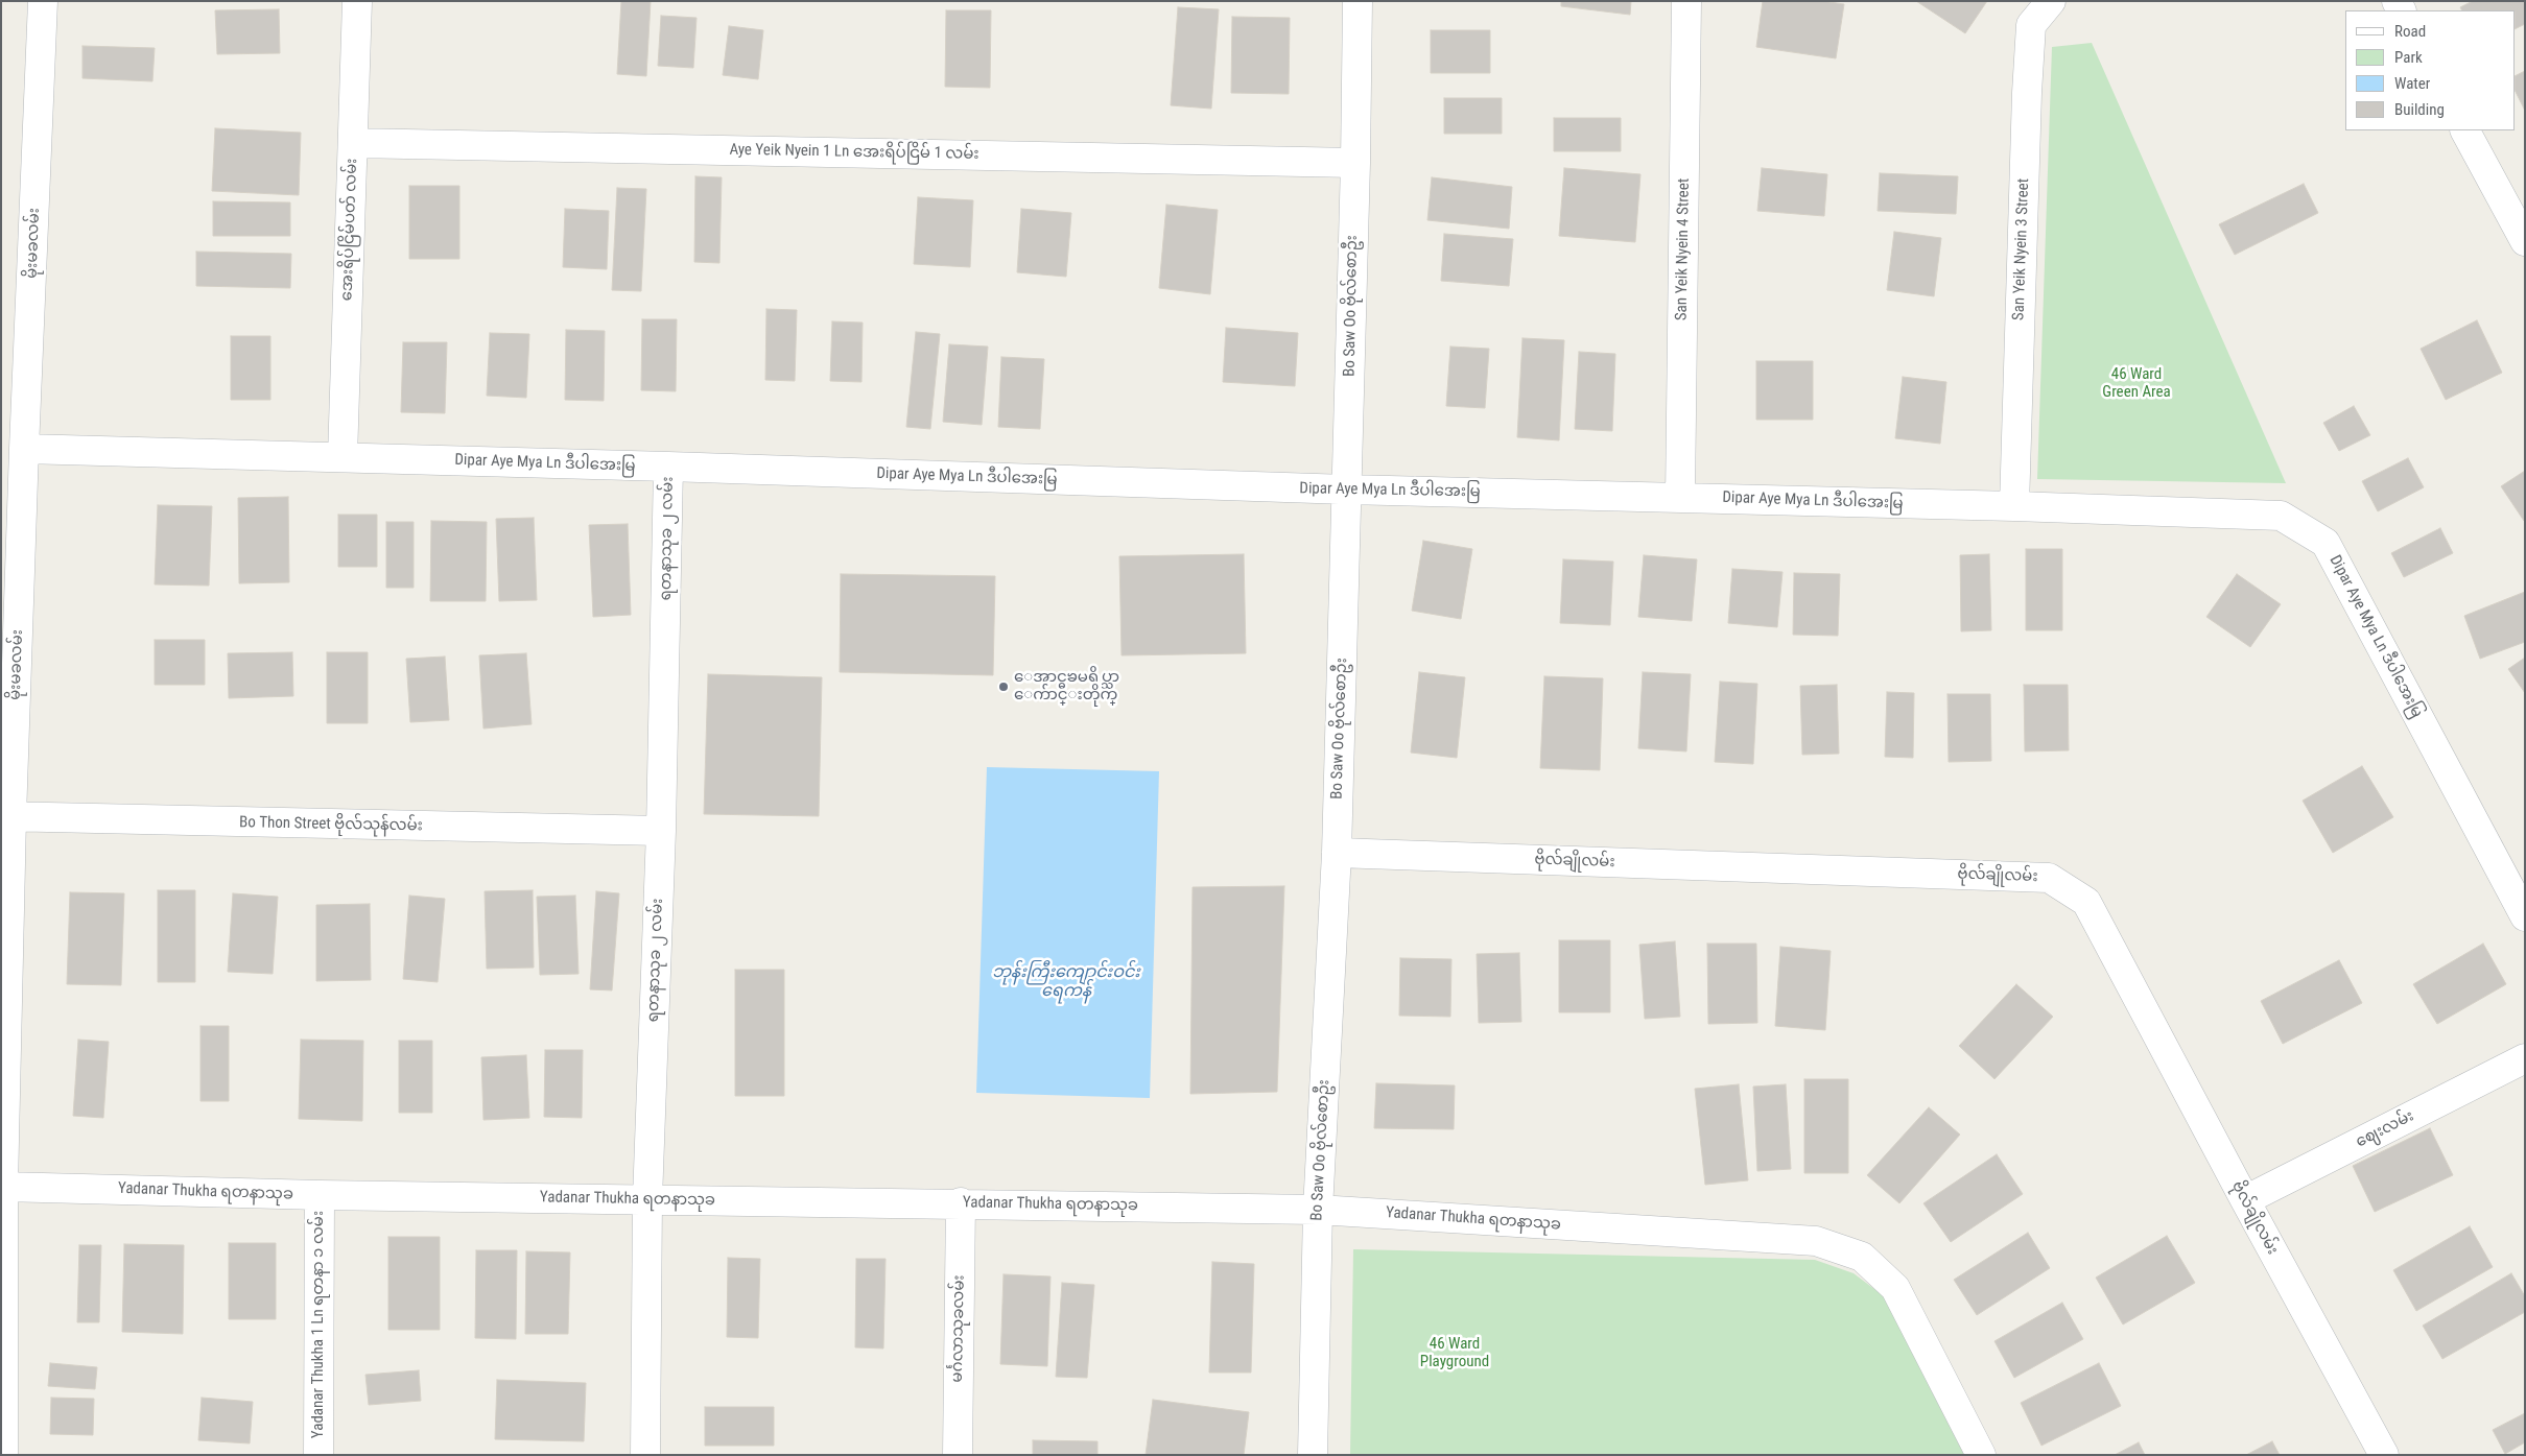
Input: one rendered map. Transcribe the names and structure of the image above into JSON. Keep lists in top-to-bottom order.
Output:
{
  "streets": {
    "street": [
      "Aye Yeik Nyein 1 Ln အေးရိပ်ငြိမ် 1 လမ်း",
      "အေးရိပ်ငြိမ်ပတ် လမ်း",
      "မိုးမခလမ်း",
      "San Yeik Nyein 4 Street",
      "San Yeik Nyein 3 Street",
      "Bo Saw Oo ဗိုလ်စောဦး",
      "Dipar Aye Mya Ln ဒီပါအေးမြ",
      "ရတနာသုခ ၂ လမ်း",
      "Bo Thon Street ဗိုလ်သုန်လမ်း",
      "ဗိုလ်ချိုလမ်း",
      "ဈေးလမ်း",
      "Yadanar Thukha ရတနာသုခ",
      "Yadanar Thukha 1 Ln ရတနာ ၁ လမ်း",
      "မင်္ဂလာသုခလမ်း"
    ]
  },
  "crossings": [
    ["Aye Yeik Nyein 1 Ln အေးရိပ်ငြိမ် 1 လမ်း", "အေးရိပ်ငြိမ်ပတ် လမ်း"],
    ["Aye Yeik Nyein 1 Ln အေးရိပ်ငြိမ် 1 လမ်း", "Bo Saw Oo ဗိုလ်စောဦး"],
    ["အေးရိပ်ငြိမ်ပတ် လမ်း", "Dipar Aye Mya Ln ဒီပါအေးမြ"],
    ["မိုးမခလမ်း", "Dipar Aye Mya Ln ဒီပါအေးမြ"],
    ["မိုးမခလမ်း", "Bo Thon Street ဗိုလ်သုန်လမ်း"],
    ["မိုးမခလမ်း", "Yadanar Thukha ရတနာသုခ"],
    ["San Yeik Nyein 4 Street", "Dipar Aye Mya Ln ဒီပါအေးမြ"],
    ["San Yeik Nyein 3 Street", "Dipar Aye Mya Ln ဒီပါအေးမြ"],
    ["Bo Saw Oo ဗိုလ်စောဦး", "Dipar Aye Mya Ln ဒီပါအေးမြ"],
    ["Bo Saw Oo ဗိုလ်စောဦး", "ဗိုလ်ချိုလမ်း"],
    ["Bo Saw Oo ဗိုလ်စောဦး", "Yadanar Thukha ရတနာသုခ"],
    ["Dipar Aye Mya Ln ဒီပါအေးမြ", "ရတနာသုခ ၂ လမ်း"],
    ["ရတနာသုခ ၂ လမ်း", "Bo Thon Street ဗိုလ်သုန်လမ်း"],
    ["ရတနာသုခ ၂ လမ်း", "Yadanar Thukha ရတနာသုခ"],
    ["ဗိုလ်ချိုလမ်း", "ဈေးလမ်း"],
    ["Yadanar Thukha ရတနာသုခ", "Yadanar Thukha 1 Ln ရတနာ ၁ လမ်း"],
    ["Yadanar Thukha ရတနာသုခ", "မင်္ဂလာသုခလမ်း"]
  ],
  "water": ["ဘုန်းကြီးကျောင်းဝင်း ရေကန်"],
  "parks": ["46 Ward Green Area", "46 Ward Playground"],
  "places": ["ေအာင္ဓၶမရိပ္သာ ေက်ာင္းတိုက္"],
  "legend": [
    "Road",
    "Park",
    "Water",
    "Building"
  ]
}
